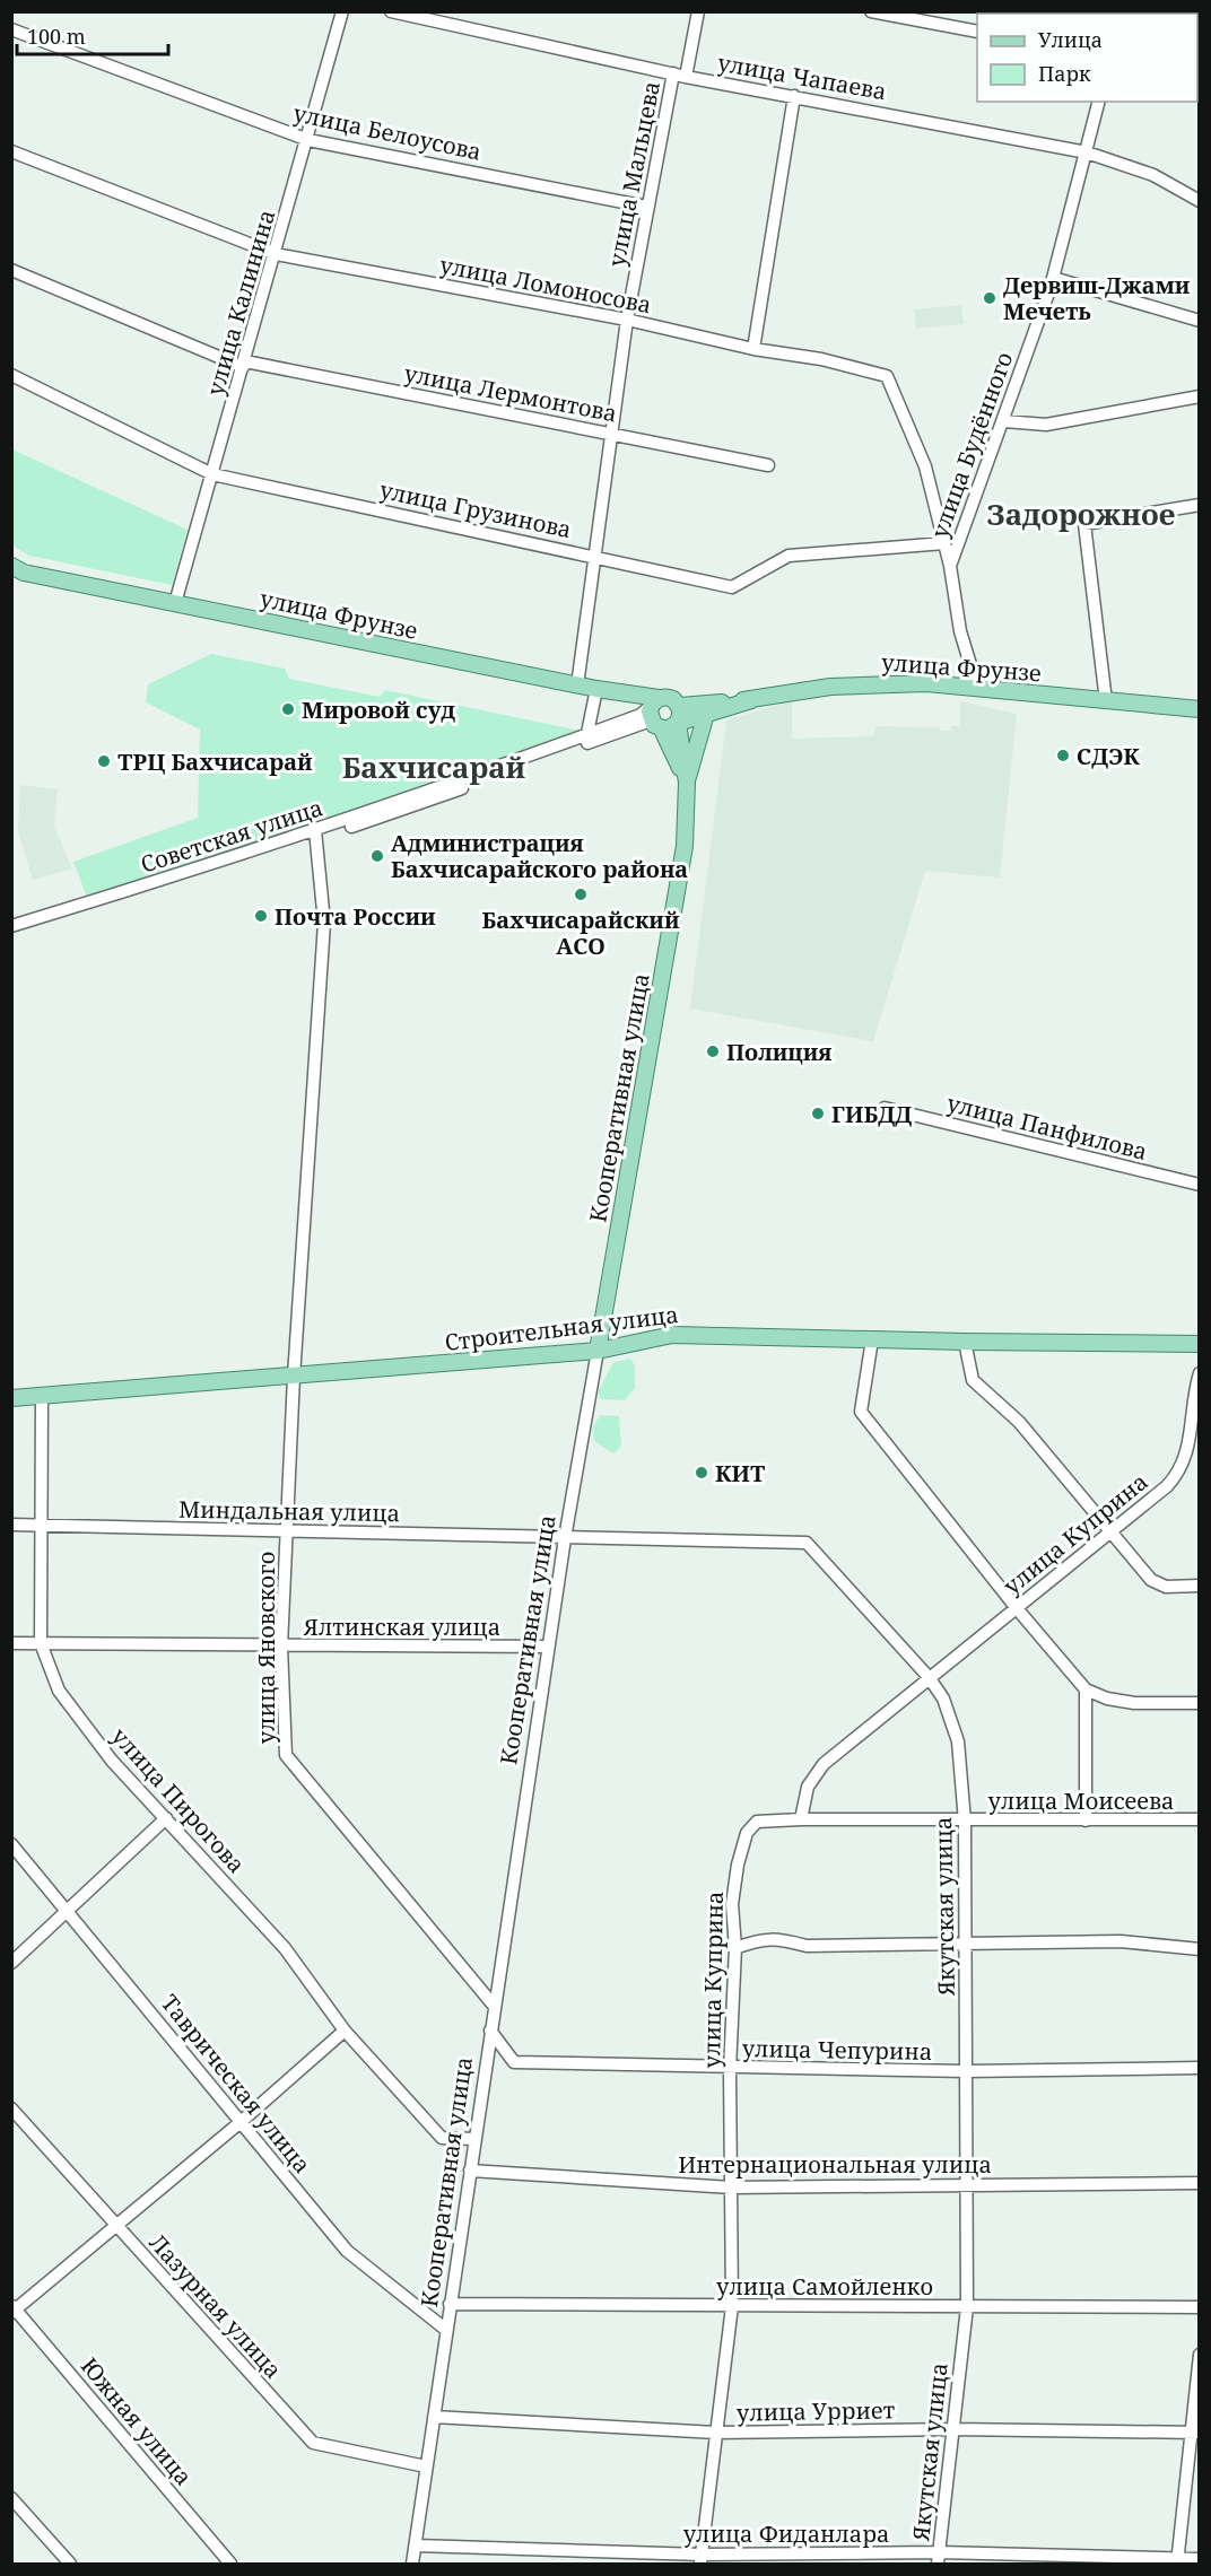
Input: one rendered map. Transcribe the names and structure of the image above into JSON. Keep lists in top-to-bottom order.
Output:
{
  "streets": {
    "main road": ["улица Фрунзе", "Кооперативная улица", "Строительная улица"],
    "street": [
      "улица Чапаева",
      "улица Белоусова",
      "улица Мальцева",
      "улица Ломоносова",
      "улица Калинина",
      "улица Лермонтова",
      "улица Будённого",
      "улица Грузинова",
      "Советская улица",
      "улица Панфилова",
      "Миндальная улица",
      "улица Куприна",
      "Ялтинская улица",
      "улица Яновского",
      "улица Пирогова",
      "улица Моисеева",
      "Якутская улица",
      "улица Чепурина",
      "Таврическая улица",
      "Интернациональная улица",
      "улица Самойленко",
      "Лазурная улица",
      "улица Урриет",
      "Южная улица",
      "улица Фиданлара"
    ]
  },
  "crossings": [
    ["улица Чапаева", "улица Мальцева"],
    ["улица Чапаева", "улица Будённого"],
    ["улица Белоусова", "улица Мальцева"],
    ["улица Белоусова", "улица Калинина"],
    ["улица Мальцева", "улица Ломоносова"],
    ["улица Мальцева", "улица Лермонтова"],
    ["улица Мальцева", "улица Грузинова"],
    ["улица Мальцева", "улица Фрунзе"],
    ["улица Ломоносова", "улица Калинина"],
    ["улица Ломоносова", "улица Будённого"],
    ["улица Ломоносова", "улица Грузинова"],
    ["улица Калинина", "улица Лермонтова"],
    ["улица Калинина", "улица Грузинова"],
    ["улица Калинина", "улица Фрунзе"],
    ["улица Будённого", "улица Фрунзе"],
    ["улица Фрунзе", "Советская улица"],
    ["улица Фрунзе", "Кооперативная улица"],
    ["Советская улица", "улица Яновского"],
    ["Кооперативная улица", "Строительная улица"],
    ["Кооперативная улица", "Миндальная улица"],
    ["Кооперативная улица", "Ялтинская улица"],
    ["Кооперативная улица", "улица Яновского"],
    ["Кооперативная улица", "улица Пирогова"],
    ["Кооперативная улица", "Якутская улица"],
    ["Кооперативная улица", "улица Чепурина"],
    ["Кооперативная улица", "Таврическая улица"],
    ["Кооперативная улица", "Интернациональная улица"],
    ["Кооперативная улица", "улица Самойленко"],
    ["Кооперативная улица", "Лазурная улица"],
    ["Кооперативная улица", "улица Урриет"],
    ["Кооперативная улица", "улица Фиданлара"],
    ["Строительная улица", "улица Яновского"],
    ["Строительная улица", "улица Пирогова"],
    ["Миндальная улица", "улица Яновского"],
    ["Миндальная улица", "улица Пирогова"],
    ["Миндальная улица", "Якутская улица"],
    ["улица Куприна", "улица Моисеева"],
    ["улица Куприна", "Якутская улица"],
    ["улица Куприна", "улица Чепурина"],
    ["улица Куприна", "Интернациональная улица"],
    ["улица Куприна", "улица Самойленко"],
    ["улица Куприна", "улица Урриет"],
    ["улица Куприна", "улица Фиданлара"],
    ["Ялтинская улица", "улица Яновского"],
    ["Ялтинская улица", "улица Пирогова"],
    ["улица Моисеева", "Якутская улица"],
    ["Якутская улица", "улица Чепурина"],
    ["Якутская улица", "Интернациональная улица"],
    ["Якутская улица", "улица Самойленко"],
    ["Якутская улица", "улица Урриет"],
    ["Якутская улица", "улица Фиданлара"]
  ],
  "districts": ["Задорожное", "Бахчисарай"],
  "places": [
    "Дервиш-Джами Мечеть",
    "Мировой суд",
    "СДЭК",
    "ТРЦ Бахчисарай",
    "Администрация Бахчисарайского района",
    "Бахчисарайский АСО",
    "Почта России",
    "Полиция",
    "ГИБДД",
    "КИТ"
  ],
  "legend": ["Улица", "Парк"],
  "scale_bar": "100 m"
}
